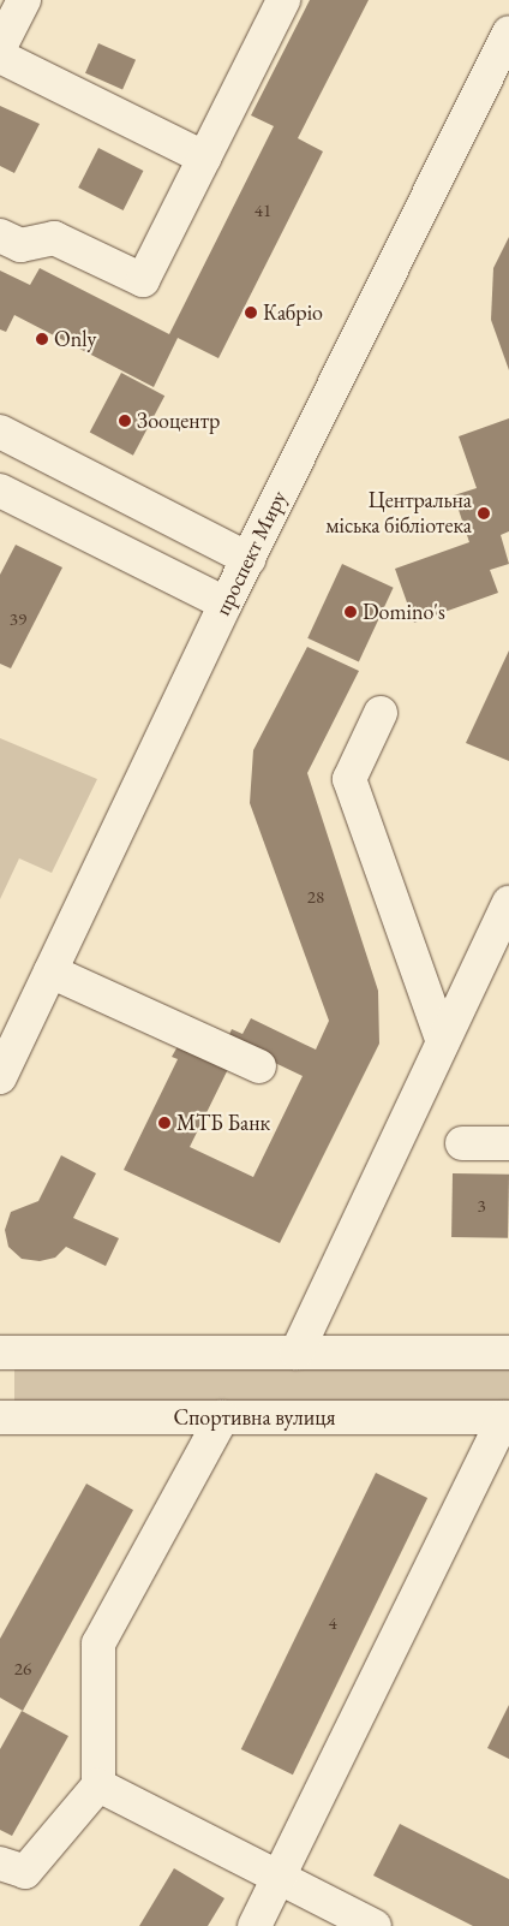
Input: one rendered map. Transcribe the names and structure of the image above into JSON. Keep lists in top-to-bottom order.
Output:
{
  "streets": {
    "street": ["проспект Миру", "Спортивна вулиця"]
  },
  "places": [
    "Кабріо",
    "Only",
    "Зооцентр",
    "Центральна міська бібліотека",
    "Domino's",
    "МТБ Банк"
  ],
  "house_numbers": [
    "41",
    "39",
    "28",
    "3",
    "4",
    "26"
  ]
}
